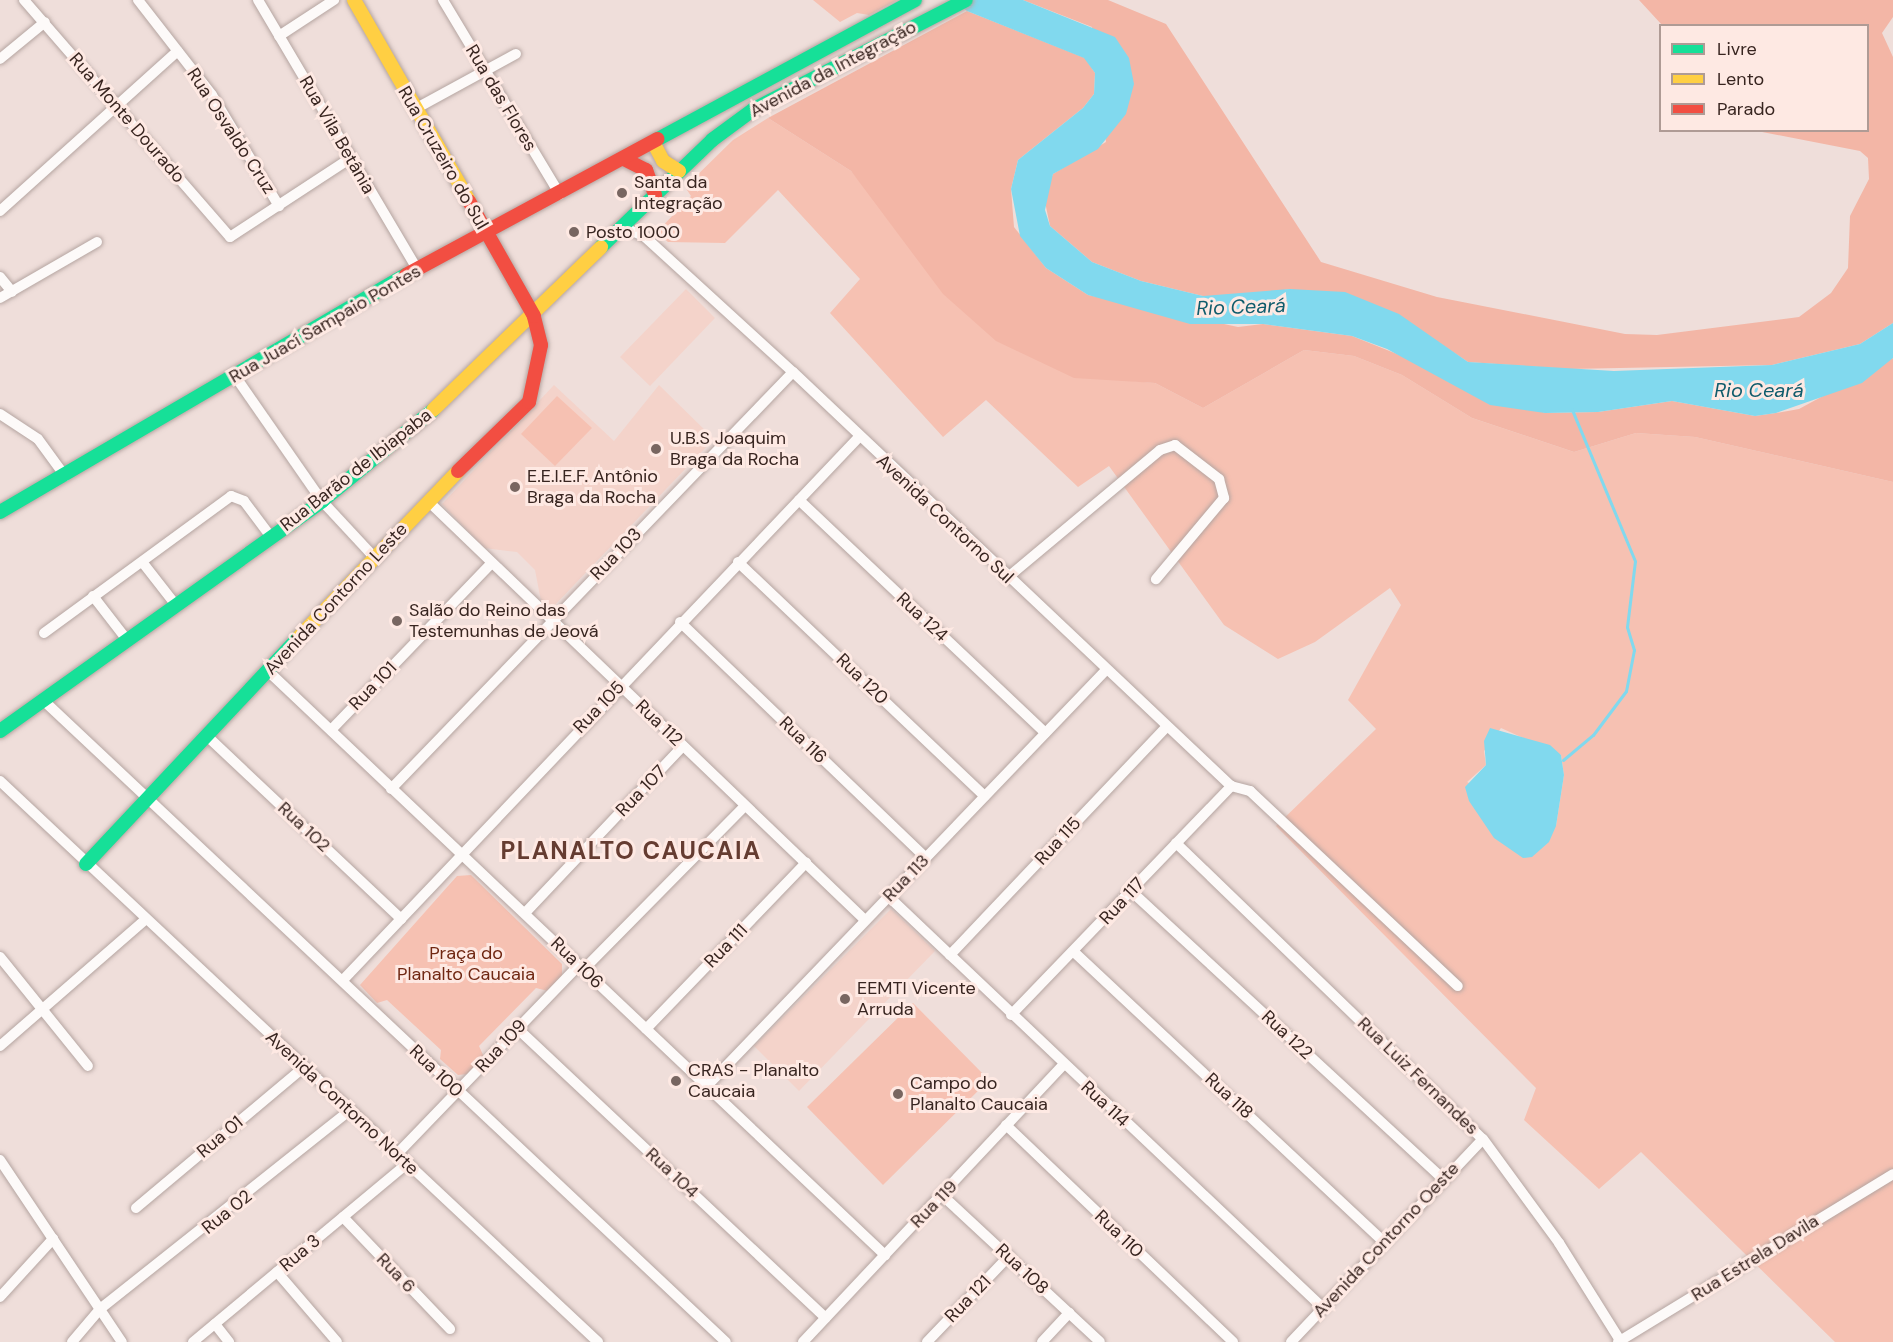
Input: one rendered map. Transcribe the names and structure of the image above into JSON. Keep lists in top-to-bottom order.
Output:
{
  "streets": {
    "main road": [
      "Avenida da Integração",
      "Rua Cruzeiro do Sul",
      "Rua Juací Sampaio Pontes",
      "Rua Barão de Ibiapaba",
      "Avenida Contorno Leste"
    ],
    "street": [
      "Rua das Flores",
      "Rua Monte Dourado",
      "Rua Osvaldo Cruz",
      "Rua Vila Betânia",
      "Avenida Contorno Sul",
      "Rua 103",
      "Rua 124",
      "Rua 120",
      "Rua 101",
      "Rua 105",
      "Rua 112",
      "Rua 116",
      "Rua 107",
      "Rua 102",
      "Rua 115",
      "Rua 113",
      "Rua 117",
      "Rua 111",
      "Rua 106",
      "Rua 122",
      "Rua 109",
      "Rua 100",
      "Rua Luiz Fernandes",
      "Rua 118",
      "Avenida Contorno Norte",
      "Rua 114",
      "Rua 01",
      "Rua 104",
      "Rua 119",
      "Rua 02",
      "Rua 110",
      "Avenida Contorno Oeste",
      "Rua 3",
      "Rua Estrela Davila",
      "Rua 108",
      "Rua 6",
      "Rua 121"
    ]
  },
  "crossings": [
    ["Avenida da Integração", "Rua Juací Sampaio Pontes"],
    ["Avenida da Integração", "Rua Barão de Ibiapaba"],
    ["Rua das Flores", "Rua Juací Sampaio Pontes"],
    ["Rua Monte Dourado", "Rua Osvaldo Cruz"],
    ["Rua Vila Betânia", "Rua Juací Sampaio Pontes"],
    ["Rua Cruzeiro do Sul", "Rua Juací Sampaio Pontes"],
    ["Rua Cruzeiro do Sul", "Rua Barão de Ibiapaba"],
    ["Rua Cruzeiro do Sul", "Avenida Contorno Leste"],
    ["Rua Barão de Ibiapaba", "Avenida Contorno Sul"],
    ["Rua Barão de Ibiapaba", "Avenida Contorno Leste"],
    ["Rua Barão de Ibiapaba", "Rua 100"],
    ["Avenida Contorno Sul", "Rua 103"],
    ["Avenida Contorno Sul", "Rua 105"],
    ["Avenida Contorno Sul", "Rua 115"],
    ["Avenida Contorno Sul", "Rua 113"],
    ["Avenida Contorno Sul", "Rua 117"],
    ["Rua 103", "Rua 112"],
    ["Rua 103", "Rua 106"],
    ["Avenida Contorno Leste", "Rua 112"],
    ["Avenida Contorno Leste", "Rua 102"],
    ["Avenida Contorno Leste", "Rua 106"],
    ["Avenida Contorno Leste", "Rua 100"],
    ["Avenida Contorno Leste", "Avenida Contorno Norte"],
    ["Rua 124", "Rua 105"],
    ["Rua 124", "Rua 113"],
    ["Rua 120", "Rua 105"],
    ["Rua 120", "Rua 113"],
    ["Rua 101", "Rua 112"],
    ["Rua 101", "Rua 106"],
    ["Rua 105", "Rua 112"],
    ["Rua 105", "Rua 116"],
    ["Rua 105", "Rua 102"],
    ["Rua 105", "Rua 106"],
    ["Rua 105", "Rua 100"],
    ["Rua 112", "Rua 107"],
    ["Rua 112", "Rua 113"],
    ["Rua 112", "Rua 111"],
    ["Rua 112", "Rua 109"],
    ["Rua 116", "Rua 113"],
    ["Rua 107", "Rua 106"],
    ["Rua 115", "Rua 114"],
    ["Rua 113", "Rua 106"],
    ["Rua 113", "Rua 114"],
    ["Rua 117", "Rua 122"],
    ["Rua 117", "Rua Luiz Fernandes"],
    ["Rua 117", "Rua 118"],
    ["Rua 117", "Rua 114"],
    ["Rua 111", "Rua 106"],
    ["Rua 106", "Rua 109"],
    ["Rua 106", "Rua 119"],
    ["Rua 122", "Avenida Contorno Oeste"],
    ["Rua 109", "Rua 100"],
    ["Rua 109", "Avenida Contorno Norte"],
    ["Rua 109", "Rua 104"],
    ["Rua Luiz Fernandes", "Avenida Contorno Oeste"],
    ["Rua Luiz Fernandes", "Rua Estrela Davila"],
    ["Rua 118", "Avenida Contorno Oeste"],
    ["Avenida Contorno Norte", "Rua 01"],
    ["Avenida Contorno Norte", "Rua 02"],
    ["Avenida Contorno Norte", "Rua 3"],
    ["Rua 114", "Rua 119"],
    ["Rua 114", "Avenida Contorno Oeste"],
    ["Rua 104", "Rua 119"],
    ["Rua 119", "Rua 110"],
    ["Rua 119", "Rua 108"],
    ["Rua 3", "Rua 6"],
    ["Rua 108", "Rua 121"]
  ],
  "districts": ["PLANALTO CAUCAIA"],
  "water": ["Rio Ceará"],
  "parks": ["Praça do Planalto Caucaia"],
  "places": [
    "Santa da Integração",
    "Posto 1000",
    "U.B.S Joaquim Braga da Rocha",
    "E.E.I.E.F. Antônio Braga da Rocha",
    "Salão do Reino das Testemunhas de Jeová",
    "EEMTI Vicente Arruda",
    "CRAS - Planalto Caucaia",
    "Campo do Planalto Caucaia"
  ],
  "legend": ["Livre", "Lento", "Parado"]
}
